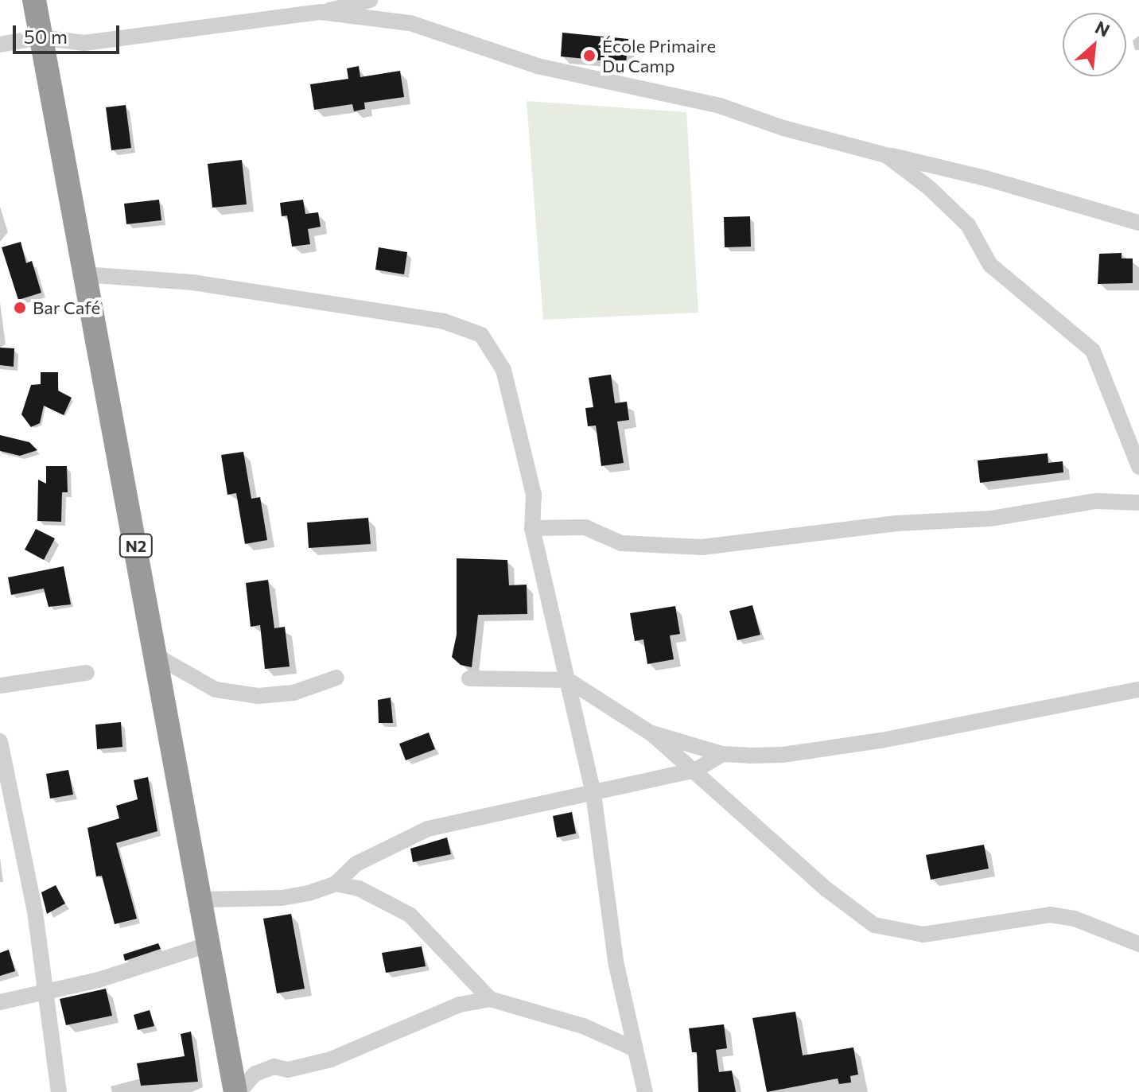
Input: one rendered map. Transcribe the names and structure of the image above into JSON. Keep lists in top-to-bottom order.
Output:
{
  "streets": {
    "highway": ["N2"]
  },
  "places": ["École Primaire Du Camp", "Bar Café"],
  "scale_bar": "50 m",
  "north": "top right"
}
